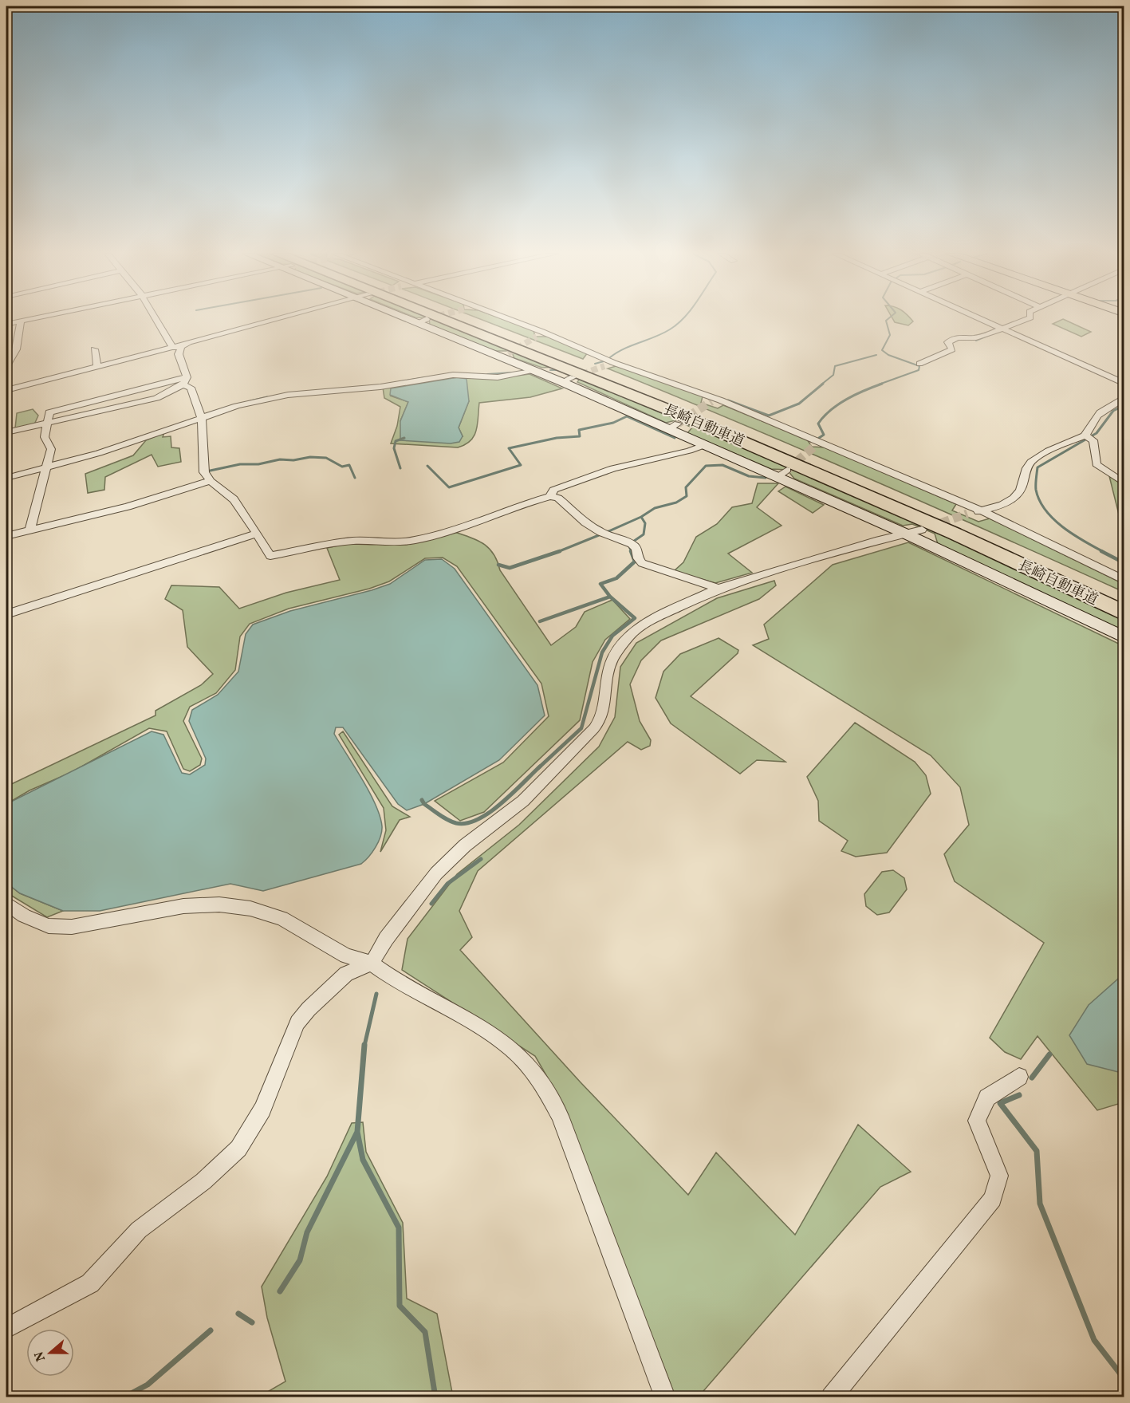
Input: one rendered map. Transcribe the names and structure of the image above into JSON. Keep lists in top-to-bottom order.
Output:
{
  "streets": {
    "highway": ["長崎自動車道"]
  },
  "north": "left"
}
